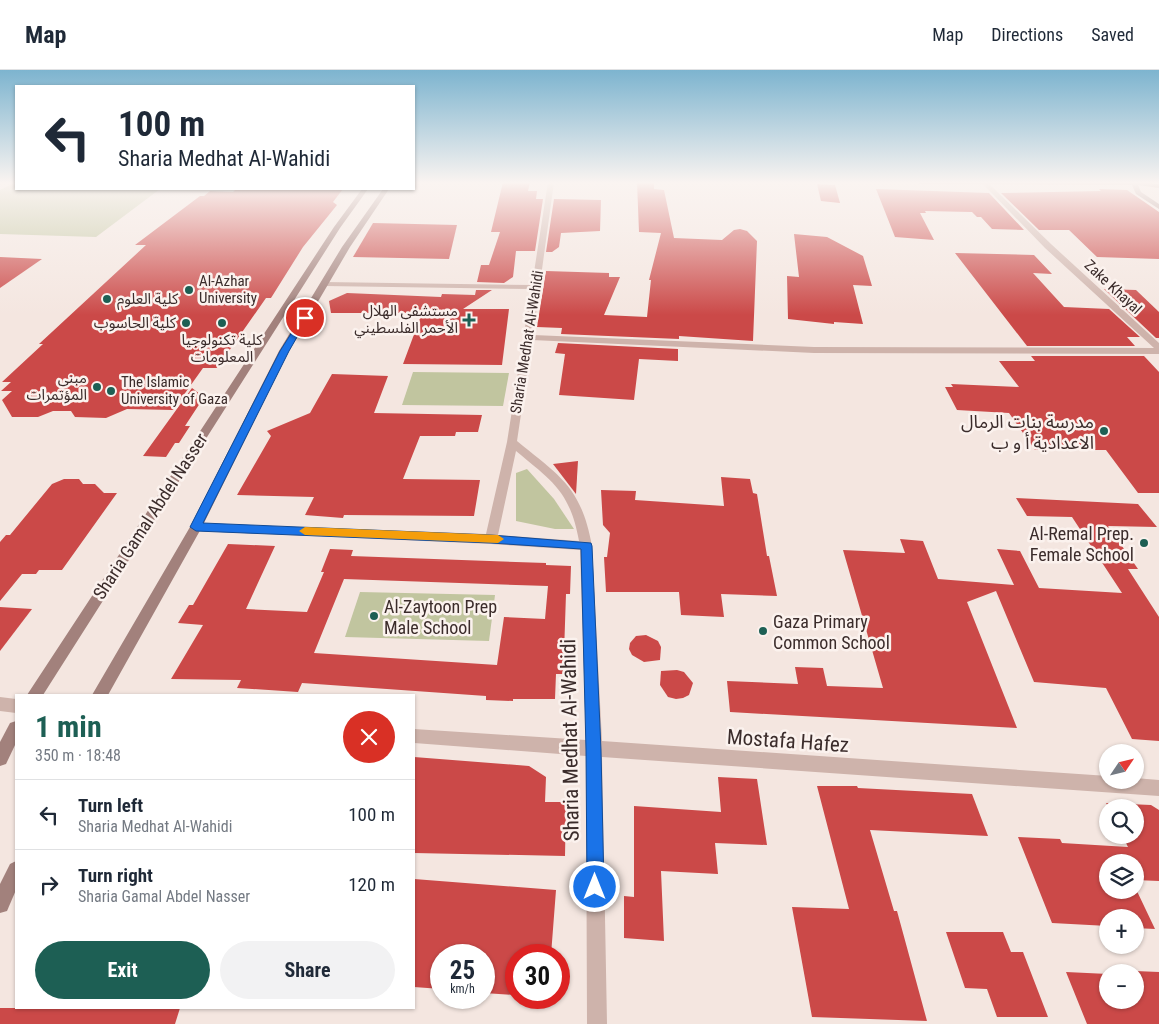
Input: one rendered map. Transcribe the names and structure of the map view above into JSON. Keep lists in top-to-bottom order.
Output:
{
  "streets": {
    "main road": ["Sharia Gamal Abdel Nasser"],
    "street": ["Zake Khayal", "Sharia Medhat Al-Wahidi", "Mostafa Hafez"]
  },
  "crossings": [
    ["Sharia Medhat Al-Wahidi", "Mostafa Hafez"]
  ],
  "places": {
    "other": [
      "Al-Azhar University",
      "كلية العلوم",
      "كلية الحاسوب",
      "كلية تكنولوجيا المعلومات",
      "مبنى المؤتمرات",
      "The Islamic University of Gaza",
      "مدرسة بنات الرمال الاعدادية أ و ب",
      "Al-Remal Prep. Female School",
      "Al-Zaytoon Prep Male School",
      "Gaza Primary Common School"
    ],
    "health": ["مستشفى الهلال الأحمر الفلسطيني"]
  },
  "north": "top right",
  "page": {
    "header": "Map",
    "nav": ["Map", "Directions", "Saved"],
    "turn": ["100 m", "Sharia Medhat Al-Wahidi"],
    "heading": ["1 min", "350 m · 18:48"],
    "map_buttons": ["+", "−"],
    "list": [
      {
        "name": "Turn left",
        "note": "Sharia Medhat Al-Wahidi",
        "value": "100 m"
      },
      {
        "name": "Turn right",
        "note": "Sharia Gamal Abdel Nasser",
        "value": "120 m"
      }
    ],
    "buttons": ["Exit", "Share"],
    "speed": "25 km/h",
    "limit": "30"
  }
}
